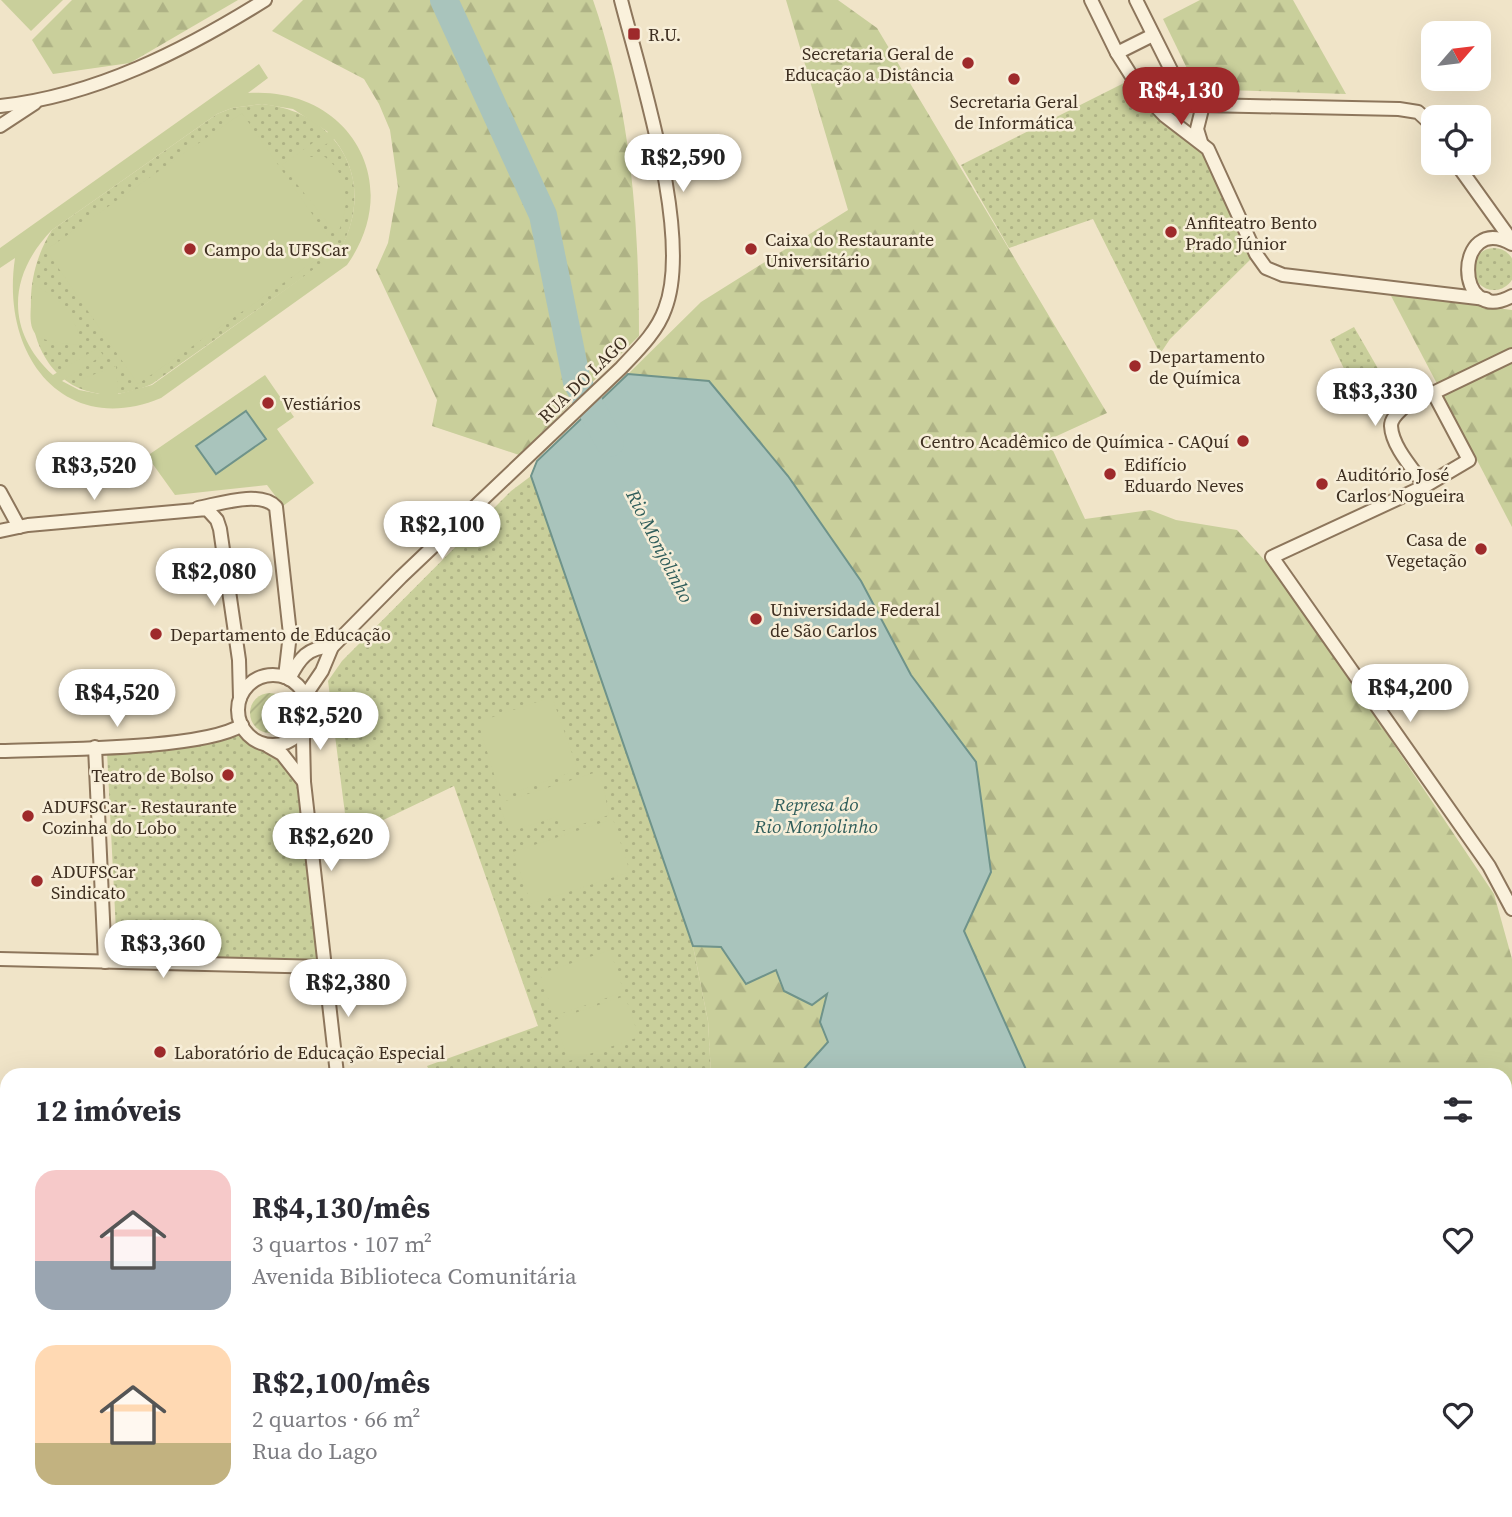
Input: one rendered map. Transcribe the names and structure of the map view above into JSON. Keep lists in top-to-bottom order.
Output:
{
  "streets": {
    "street": ["RUA DO LAGO"]
  },
  "water": ["Rio Monjolinho", "Represa do Rio Monjolinho"],
  "places": {
    "transit": ["R.U."],
    "other": [
      "Secretaria Geral de Educação a Distância",
      "Secretaria Geral de Informática",
      "Anfiteatro Bento Prado Júnior",
      "Campo da UFSCar",
      "Caixa do Restaurante Universitário",
      "Departamento de Química",
      "Vestiários",
      "Centro Acadêmico de Química - CAQuí",
      "Edifício Eduardo Neves",
      "Auditório José Carlos Nogueira",
      "Casa de Vegetação",
      "Universidade Federal de São Carlos",
      "Departamento de Educação",
      "Teatro de Bolso",
      "ADUFSCar - Restaurante Cozinha do Lobo",
      "ADUFSCar Sindicato",
      "Laboratório de Educação Especial"
    ]
  },
  "north": "top right",
  "page": {
    "price": [
      "R$4,130",
      "R$2,590",
      "R$3,330",
      "R$3,520",
      "R$2,100",
      "R$2,080",
      "R$4,200",
      "R$4,520",
      "R$2,520",
      "R$2,620",
      "R$3,360",
      "R$2,380"
    ],
    "heading": "12 imóveis",
    "list": [
      {
        "name": "R$4,130/mês",
        "note": "3 quartos · 107 m² · Avenida Biblioteca Comunitária"
      },
      {
        "name": "R$2,100/mês",
        "note": "2 quartos · 66 m² · Rua do Lago"
      }
    ]
  }
}
